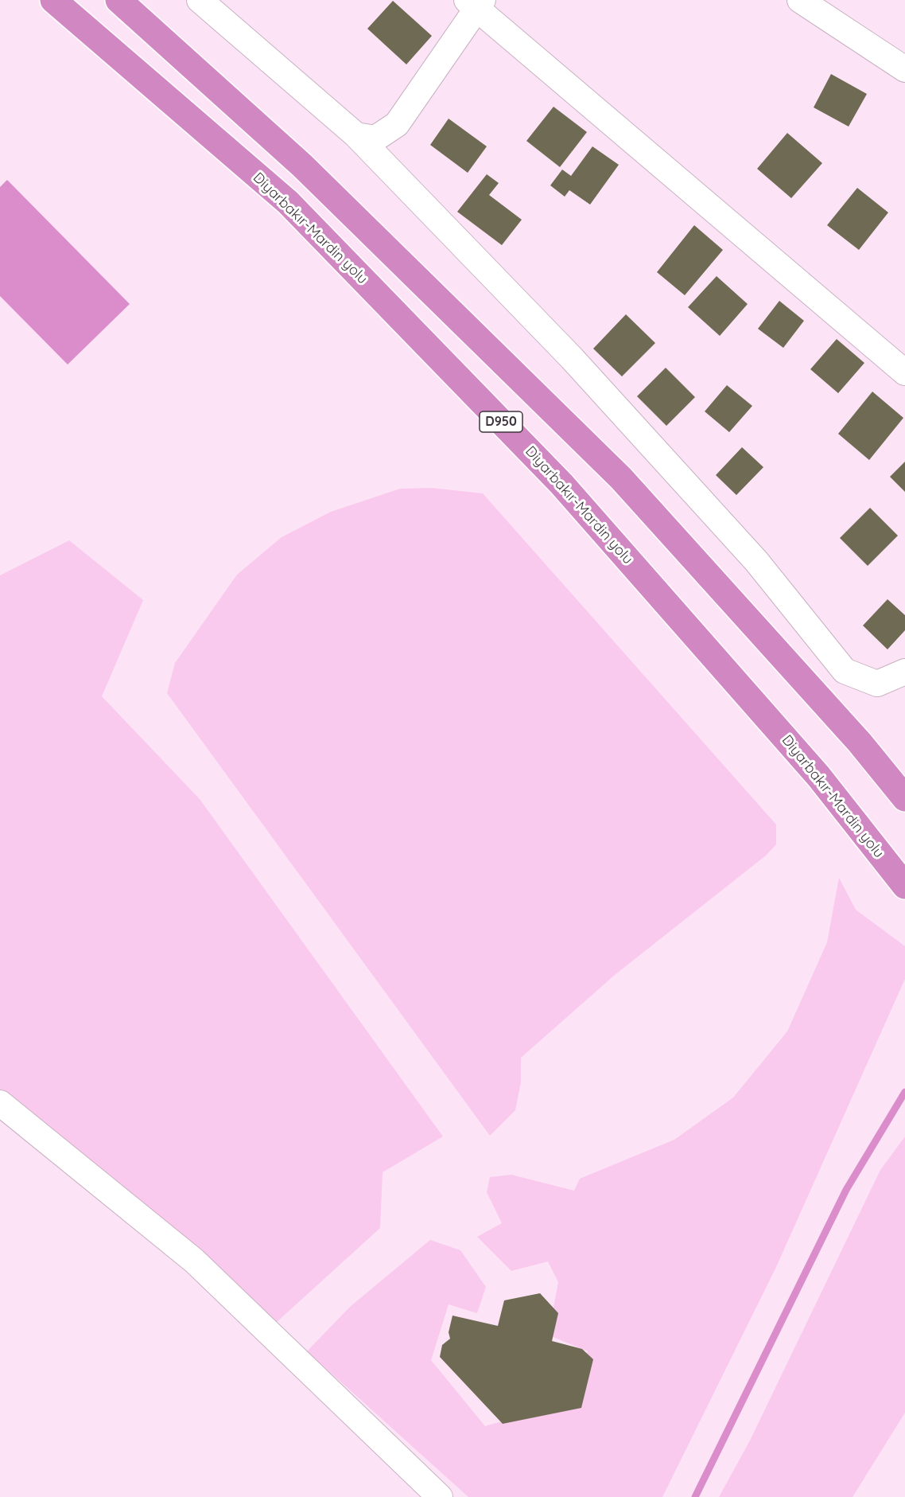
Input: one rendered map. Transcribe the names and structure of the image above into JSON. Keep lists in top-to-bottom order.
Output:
{
  "streets": {
    "highway": ["Diyarbakır-Mardin yolu", "D950"]
  }
}
